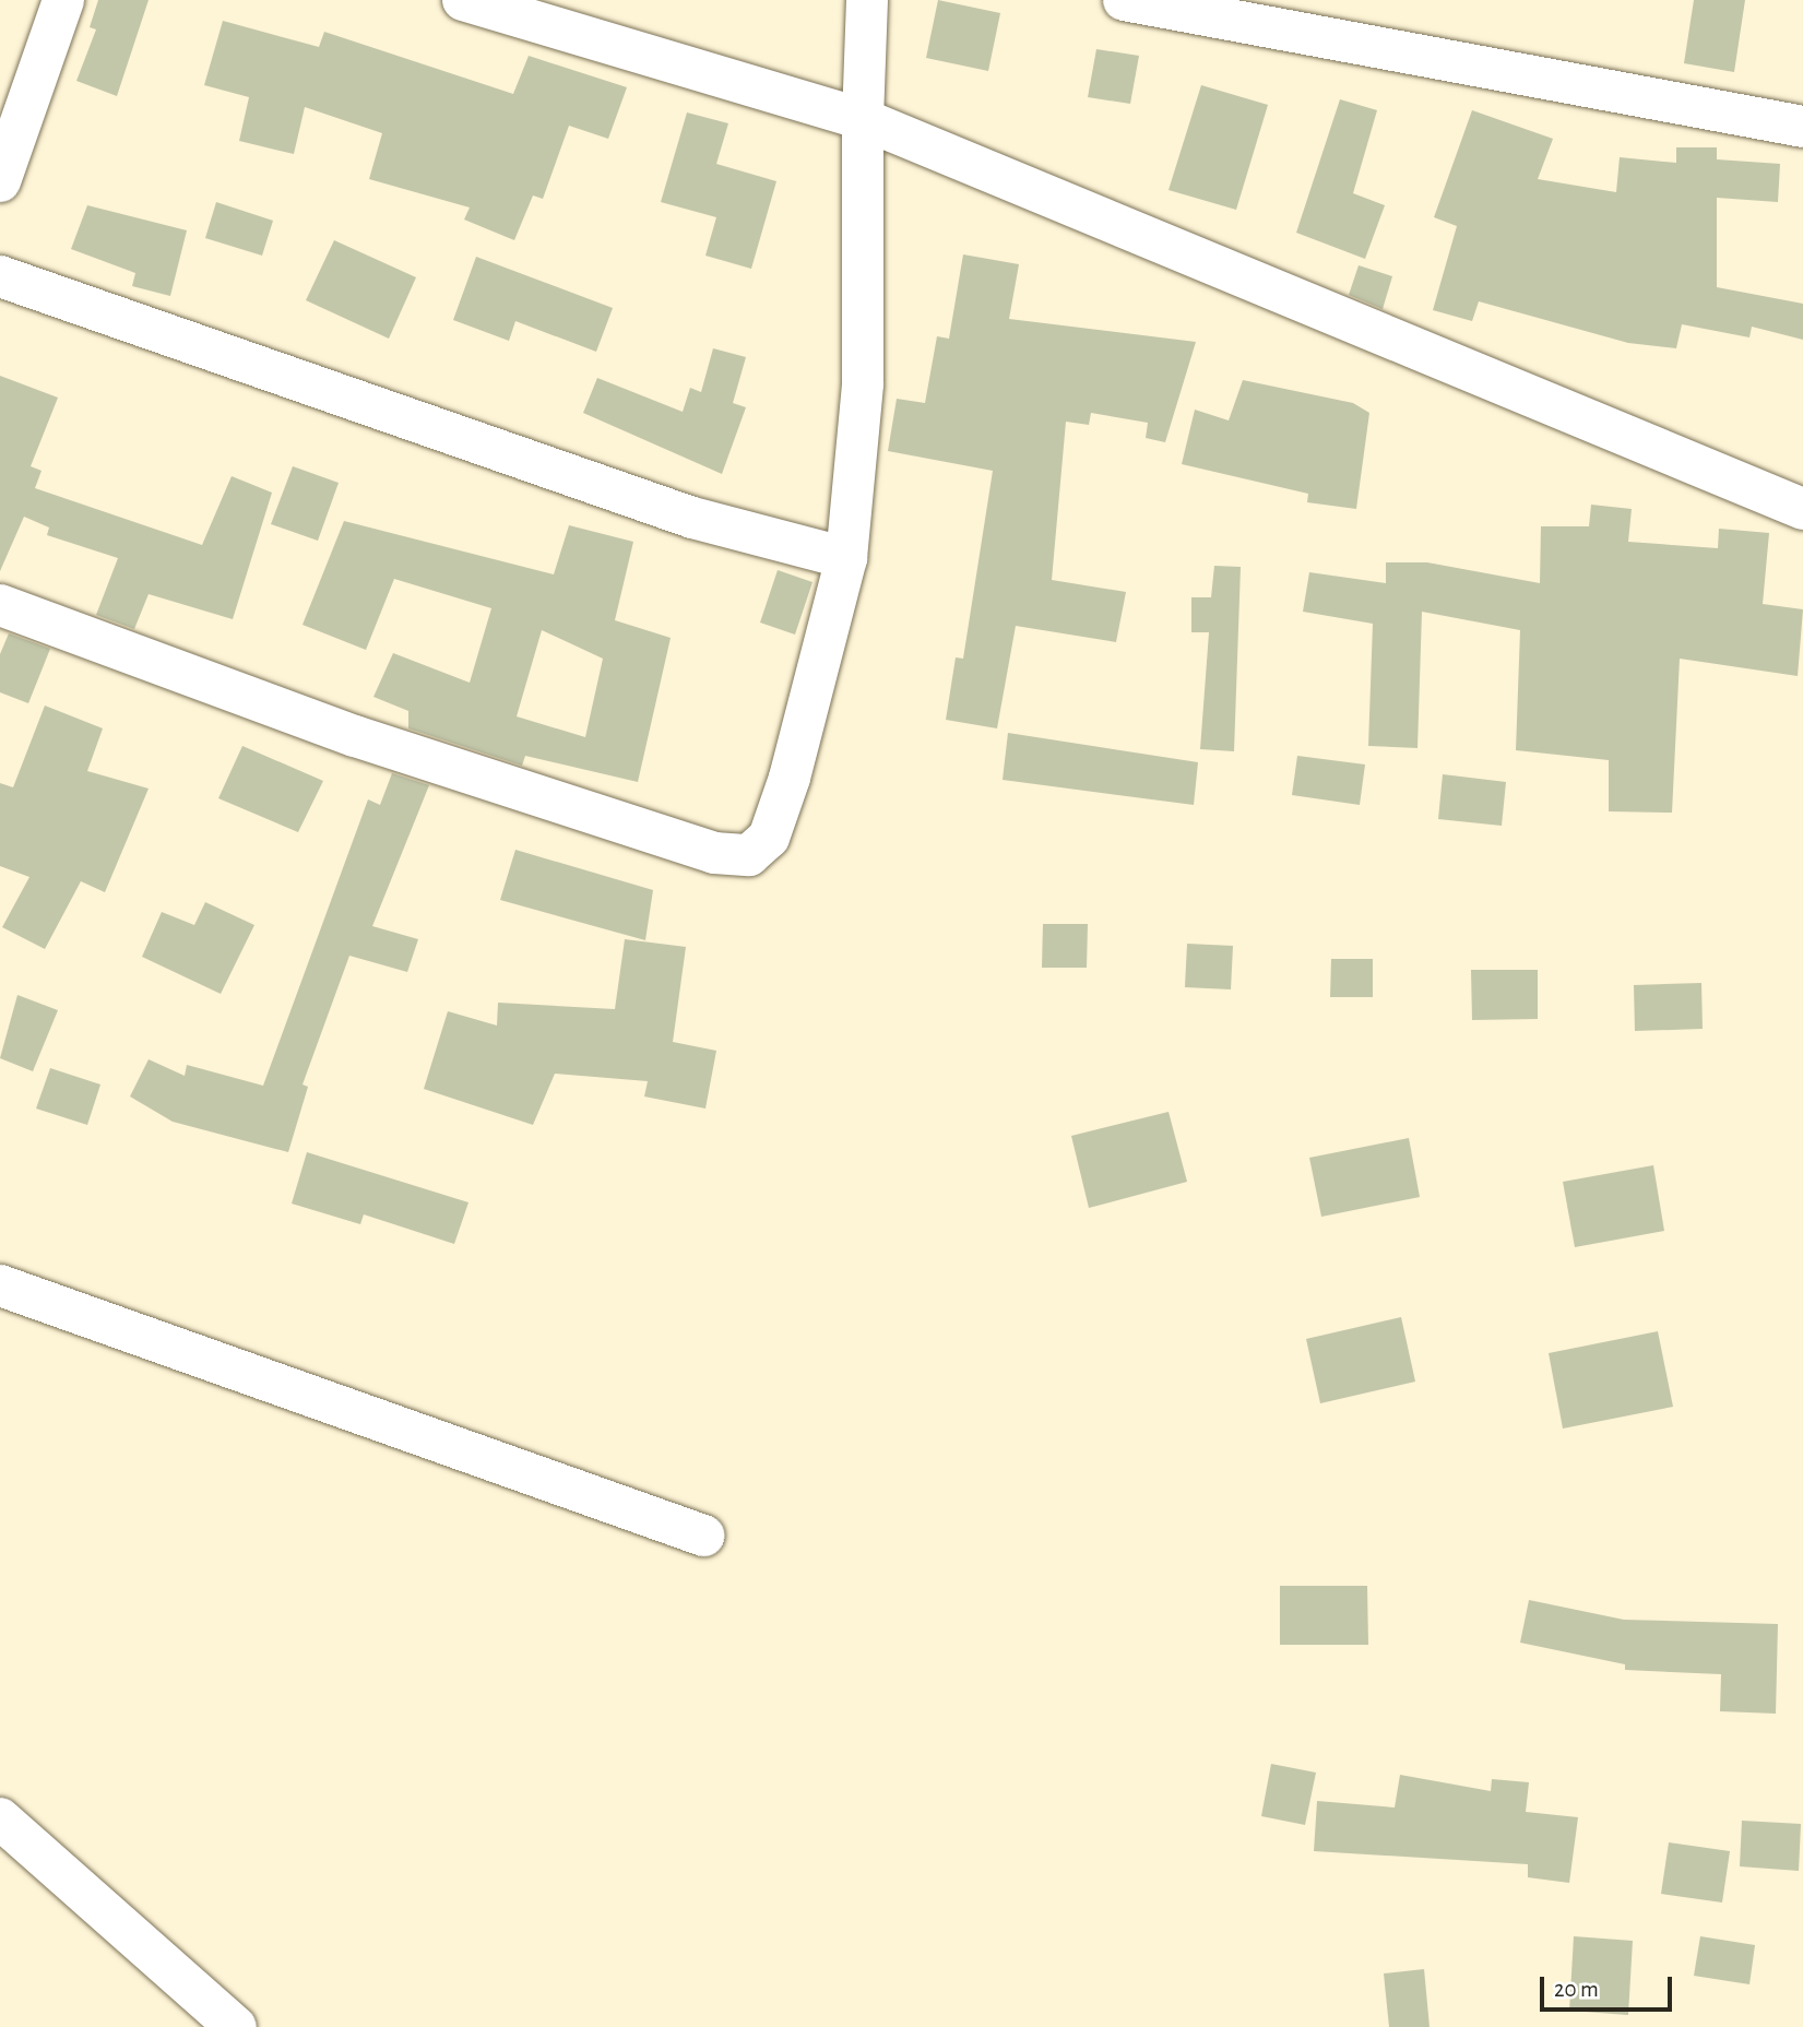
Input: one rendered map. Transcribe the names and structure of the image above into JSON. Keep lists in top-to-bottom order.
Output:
{
  "scale_bar": "20 m"
}
